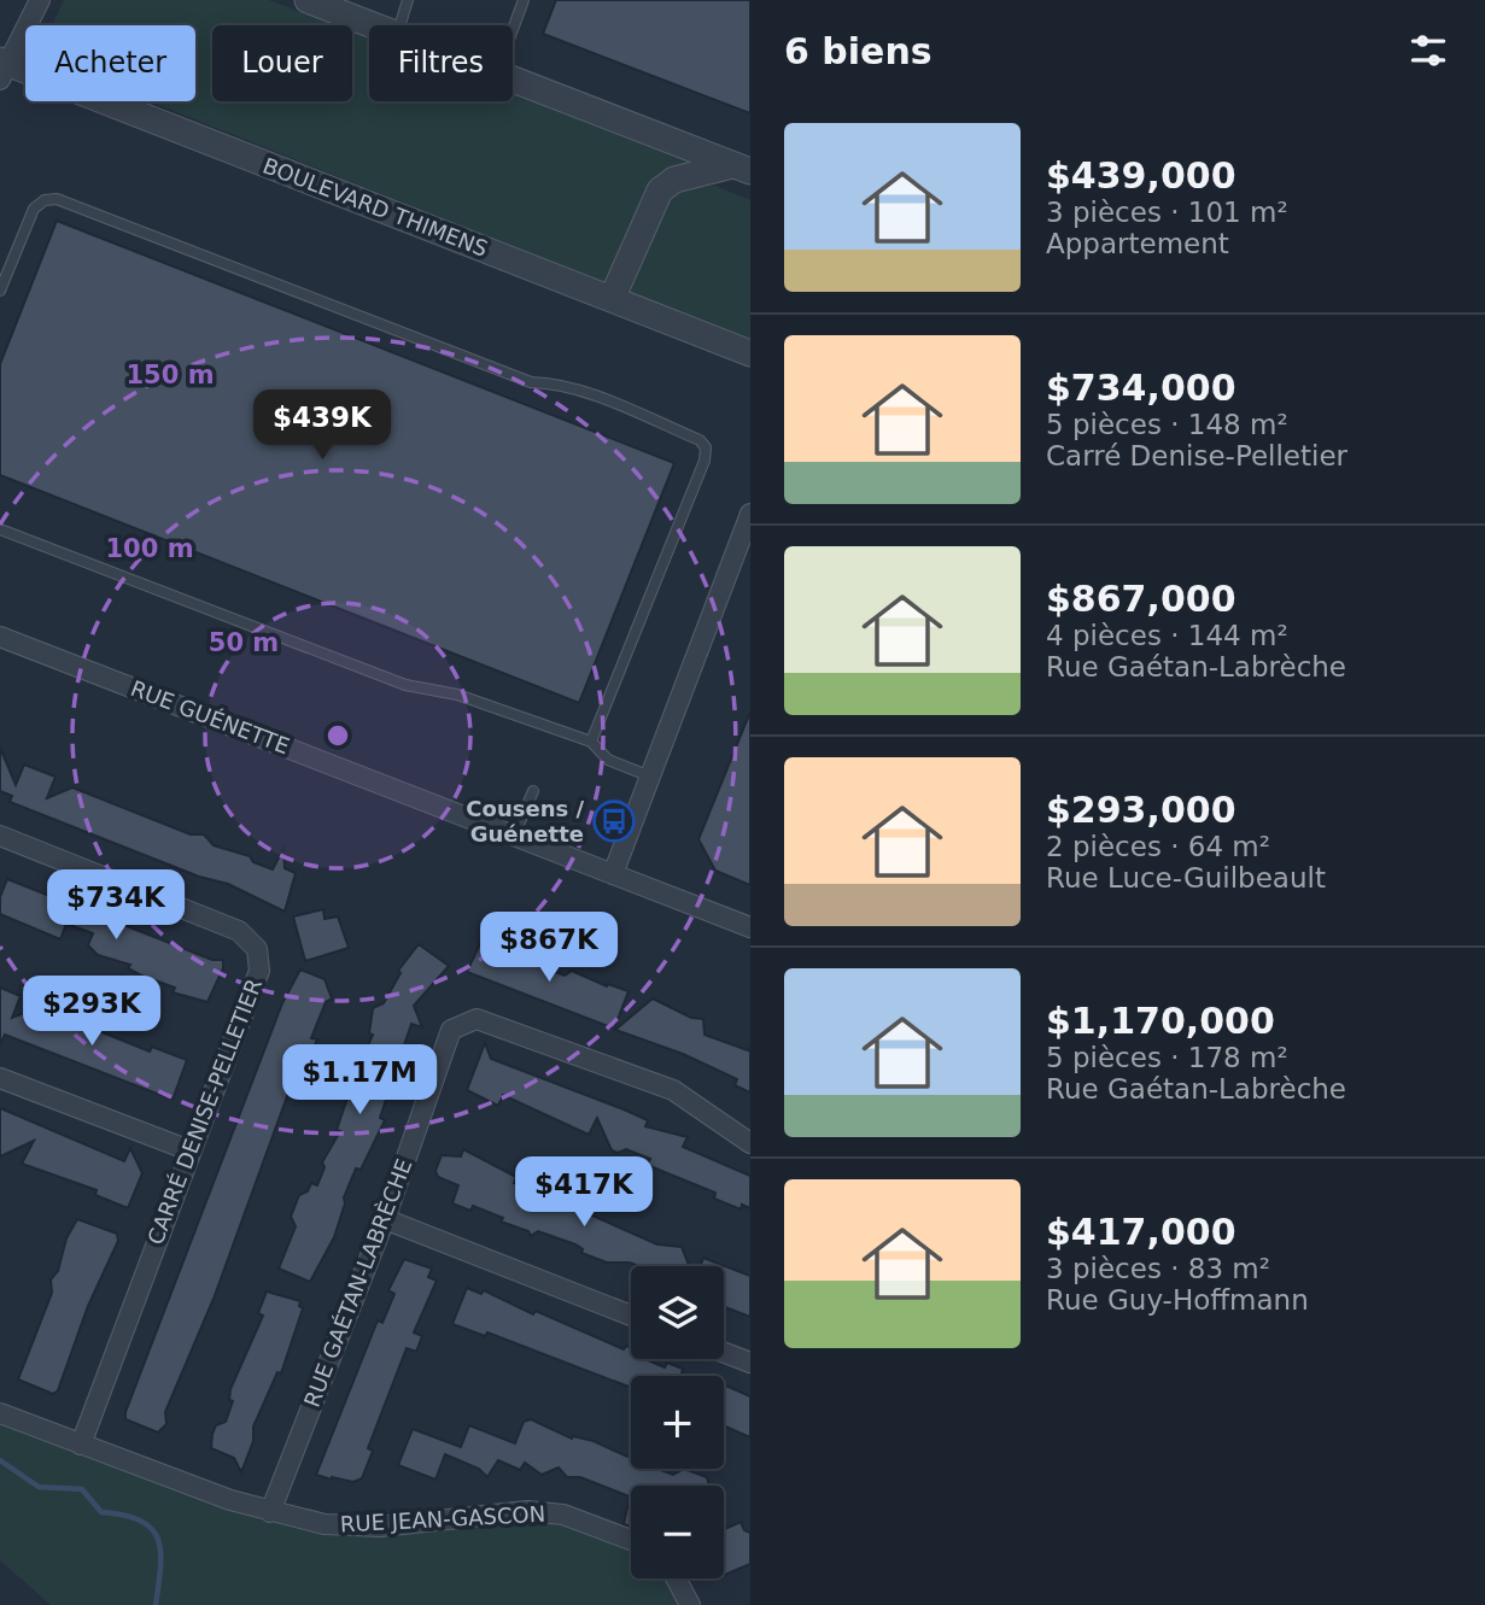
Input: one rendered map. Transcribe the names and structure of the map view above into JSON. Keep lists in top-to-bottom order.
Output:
{
  "streets": {
    "street": [
      "BOULEVARD THIMENS",
      "RUE GUÉNETTE",
      "CARRÉ DENISE-PELLETIER",
      "RUE GAÉTAN-LABRÈCHE",
      "RUE JEAN-GASCON"
    ]
  },
  "crossings": [
    ["CARRÉ DENISE-PELLETIER", "RUE JEAN-GASCON"],
    ["RUE GAÉTAN-LABRÈCHE", "RUE JEAN-GASCON"]
  ],
  "places": {
    "bus stop": ["Cousens / Guénette"]
  },
  "page": {
    "heading": "6 biens",
    "chip": ["Acheter", "Louer", "Filtres"],
    "list": [
      {
        "name": "$439,000",
        "note": "3 pièces · 101 m² · Appartement"
      },
      {
        "name": "$734,000",
        "note": "5 pièces · 148 m² · Carré Denise-Pelletier"
      },
      {
        "name": "$867,000",
        "note": "4 pièces · 144 m² · Rue Gaétan-Labrèche"
      },
      {
        "name": "$293,000",
        "note": "2 pièces · 64 m² · Rue Luce-Guilbeault"
      },
      {
        "name": "$1,170,000",
        "note": "5 pièces · 178 m² · Rue Gaétan-Labrèche"
      },
      {
        "name": "$417,000",
        "note": "3 pièces · 83 m² · Rue Guy-Hoffmann"
      }
    ],
    "price": [
      "$439K",
      "$734K",
      "$867K",
      "$293K",
      "$1.17M",
      "$417K"
    ],
    "map_buttons": ["+", "−"]
  },
  "rings": ["150 m", "100 m", "50 m"]
}
